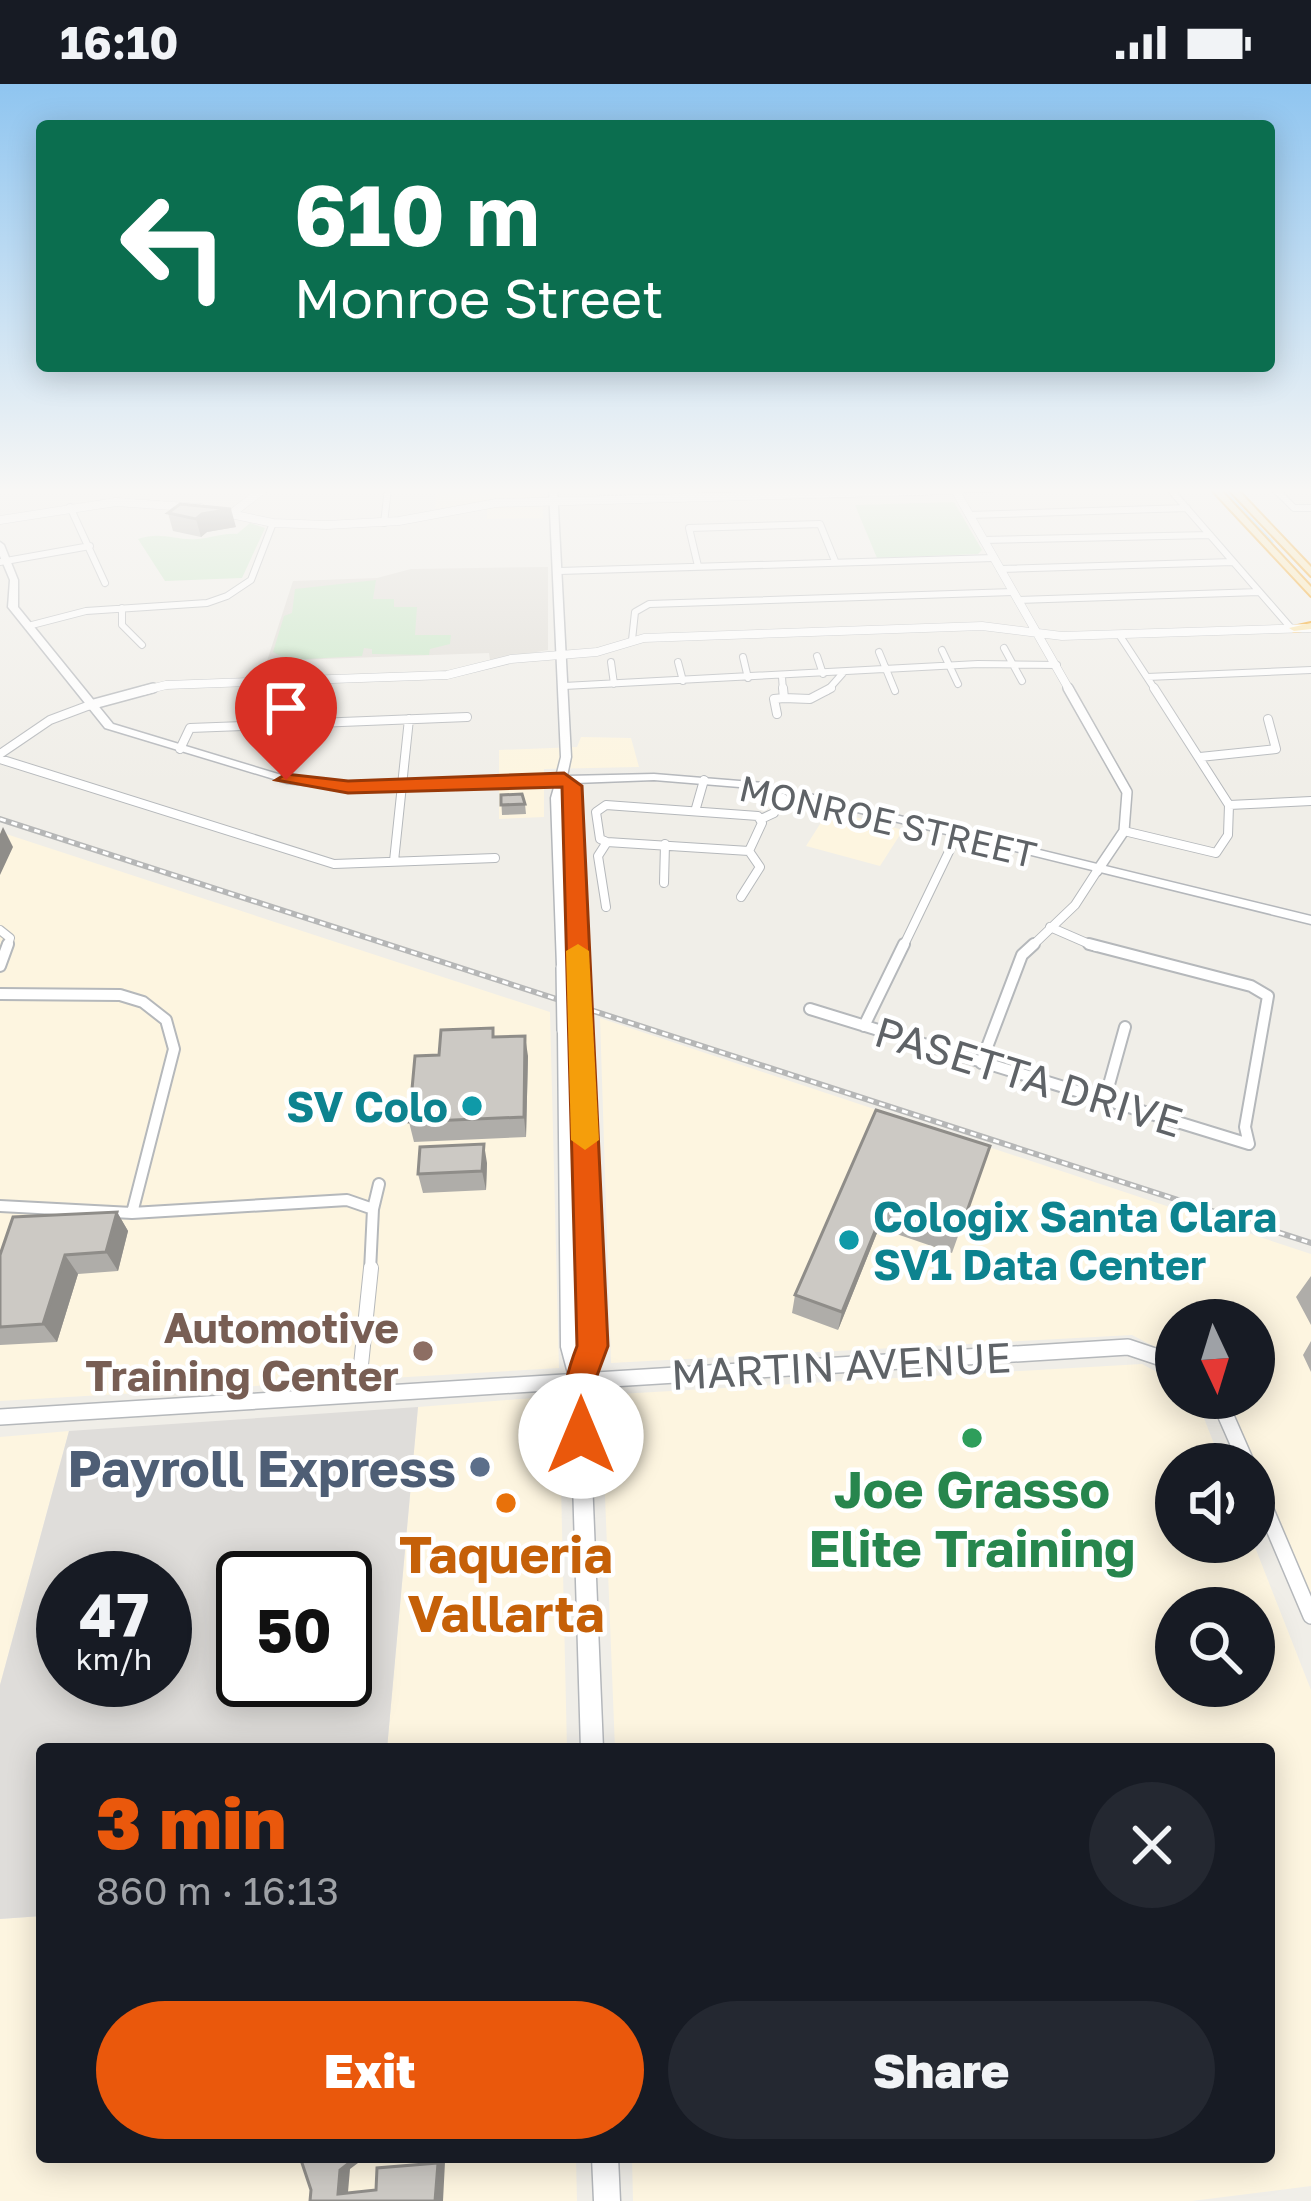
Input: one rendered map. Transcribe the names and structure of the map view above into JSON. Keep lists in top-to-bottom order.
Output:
{
  "streets": {
    "main road": ["MONROE STREET"],
    "street": ["PASETTA DRIVE", "MARTIN AVENUE"]
  },
  "places": [
    "SV Colo",
    "Cologix Santa Clara SV1 Data Center",
    "Automotive Training Center",
    "Joe Grasso Elite Training",
    "Payroll Express",
    "Taqueria Vallarta"
  ],
  "north": "bottom",
  "page": {
    "status": "16:10",
    "turn": ["610 m", "Monroe Street"],
    "speed": "47 km/h",
    "limit": "50",
    "heading": ["3 min", "860 m · 16:13"],
    "buttons": ["Exit", "Share"]
  }
}
